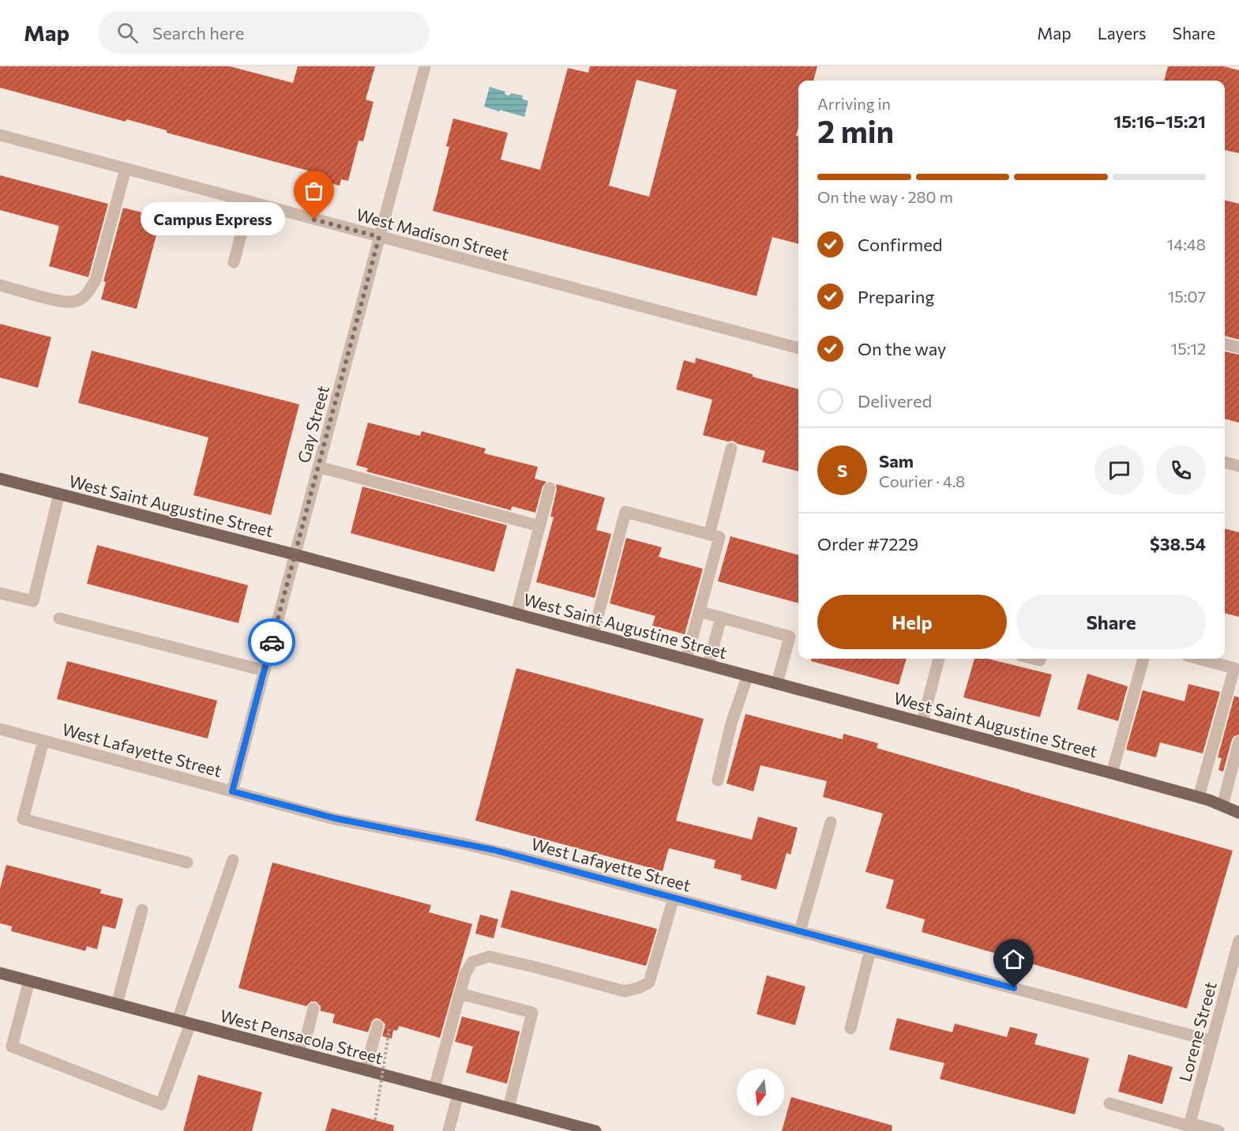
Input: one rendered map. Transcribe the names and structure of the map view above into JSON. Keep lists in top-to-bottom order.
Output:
{
  "streets": {
    "main road": ["West Saint Augustine Street", "West Pensacola Street"],
    "street": [
      "West Madison Street",
      "Gay Street",
      "West Lafayette Street",
      "Lorene Street"
    ]
  },
  "crossings": [
    ["West Madison Street", "Gay Street"],
    ["Gay Street", "West Saint Augustine Street"],
    ["Gay Street", "West Lafayette Street"],
    ["West Lafayette Street", "Lorene Street"]
  ],
  "places": ["Campus Express"],
  "north": "bottom",
  "page": {
    "header": "Map",
    "search": "Search here",
    "nav": ["Map", "Layers", "Share"],
    "heading": ["2 min", "Arriving in", "15:16–15:21"],
    "panel": [
      "Sam",
      "Courier · 4.8",
      "Order #7229",
      "$38.54"
    ],
    "bar": "On the way · 280 m",
    "bubble": "Campus Express",
    "list": [
      ["Confirmed", "14:48"],
      ["Preparing", "15:07"],
      ["On the way", "15:12"],
      "Delivered"
    ],
    "round": "S",
    "buttons": ["Help", "Share"]
  }
}
